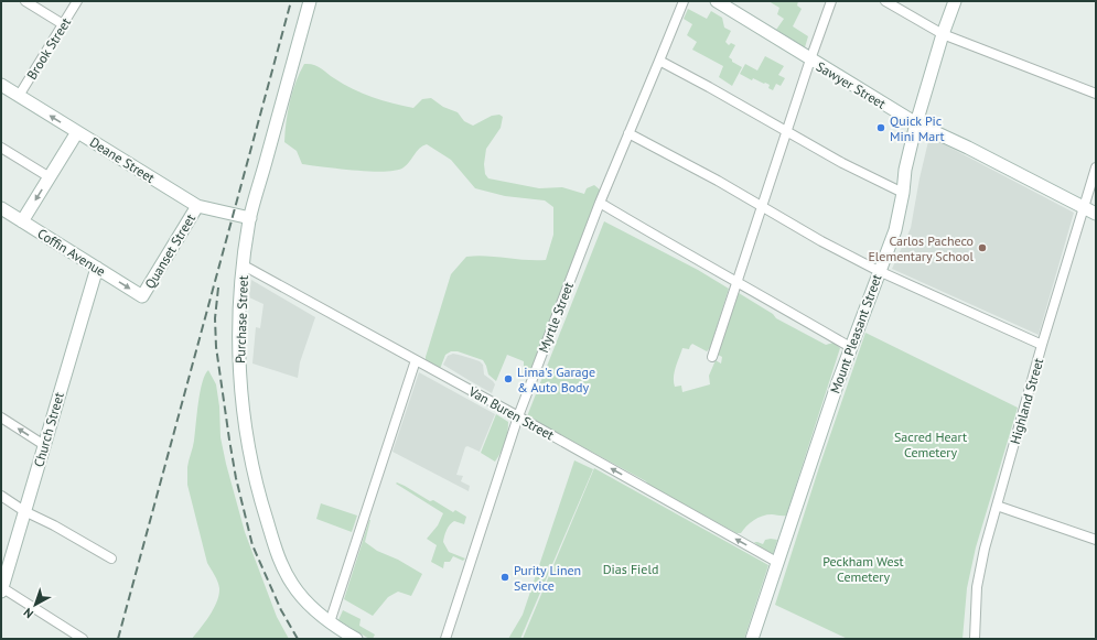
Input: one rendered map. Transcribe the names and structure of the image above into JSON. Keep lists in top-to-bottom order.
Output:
{
  "streets": {
    "main road": [
      "Sawyer Street",
      "Deane Street",
      "Quanset Street",
      "Coffin Avenue",
      "Purchase Street",
      "Mount Pleasant Street",
      "Church Street"
    ],
    "street": [
      "Brook Street",
      "Myrtle Street",
      "Highland Street",
      "Van Buren Street"
    ]
  },
  "crossings": [
    ["Brook Street", "Deane Street"],
    ["Sawyer Street", "Mount Pleasant Street"],
    ["Sawyer Street", "Highland Street"],
    ["Deane Street", "Quanset Street"],
    ["Deane Street", "Purchase Street"],
    ["Quanset Street", "Coffin Avenue"],
    ["Coffin Avenue", "Church Street"],
    ["Myrtle Street", "Van Buren Street"],
    ["Purchase Street", "Van Buren Street"],
    ["Mount Pleasant Street", "Van Buren Street"]
  ],
  "one_way": ["Van Buren Street"],
  "parks": ["Sacred Heart Cemetery", "Peckham West Cemetery", "Dias Field"],
  "places": [
    "Quick Pic Mini Mart",
    "Carlos Pacheco Elementary School",
    "Lima's Garage & Auto Body",
    "Purity Linen Service"
  ],
  "north": "bottom left"
}
